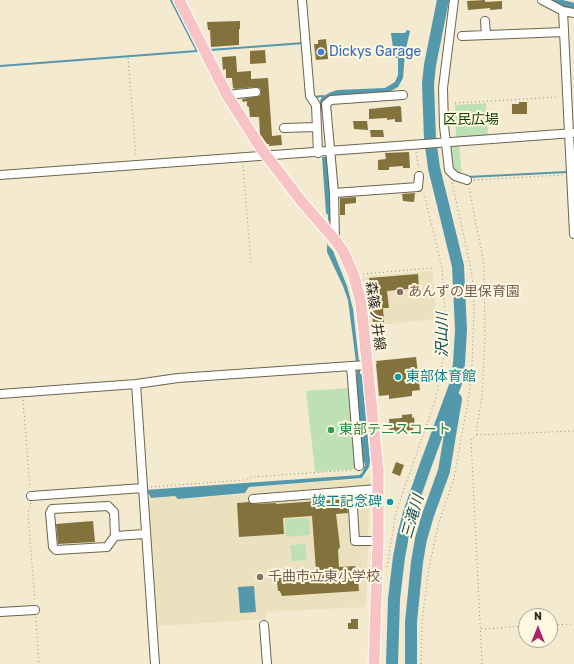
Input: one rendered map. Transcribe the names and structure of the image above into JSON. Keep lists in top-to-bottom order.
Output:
{
  "streets": {
    "main road": ["森篠ノ井線"]
  },
  "water": ["沢山川", "三滝川"],
  "parks": ["区民広場"],
  "places": [
    "Dickys Garage",
    "あんずの里保育園",
    "東部体育館",
    "東部テニスコート",
    "竣工記念碑",
    "千曲市立東小学校"
  ],
  "north": "top"
}
